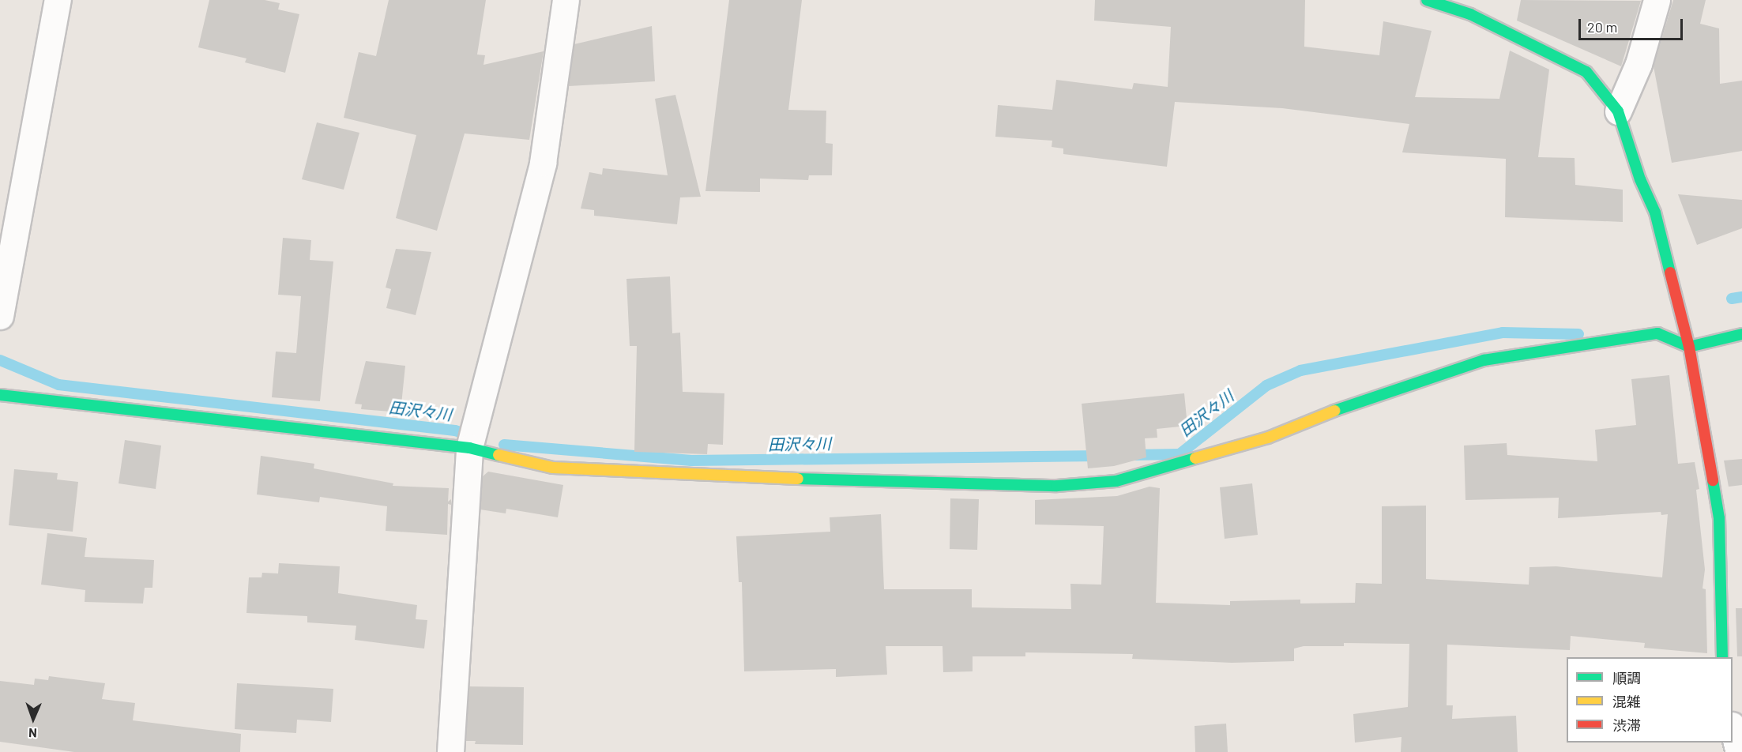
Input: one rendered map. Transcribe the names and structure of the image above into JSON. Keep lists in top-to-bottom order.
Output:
{
  "water": ["田沢々川"],
  "legend": ["順調", "混雑", "渋滞"],
  "scale_bar": "20 m",
  "north": "bottom"
}
